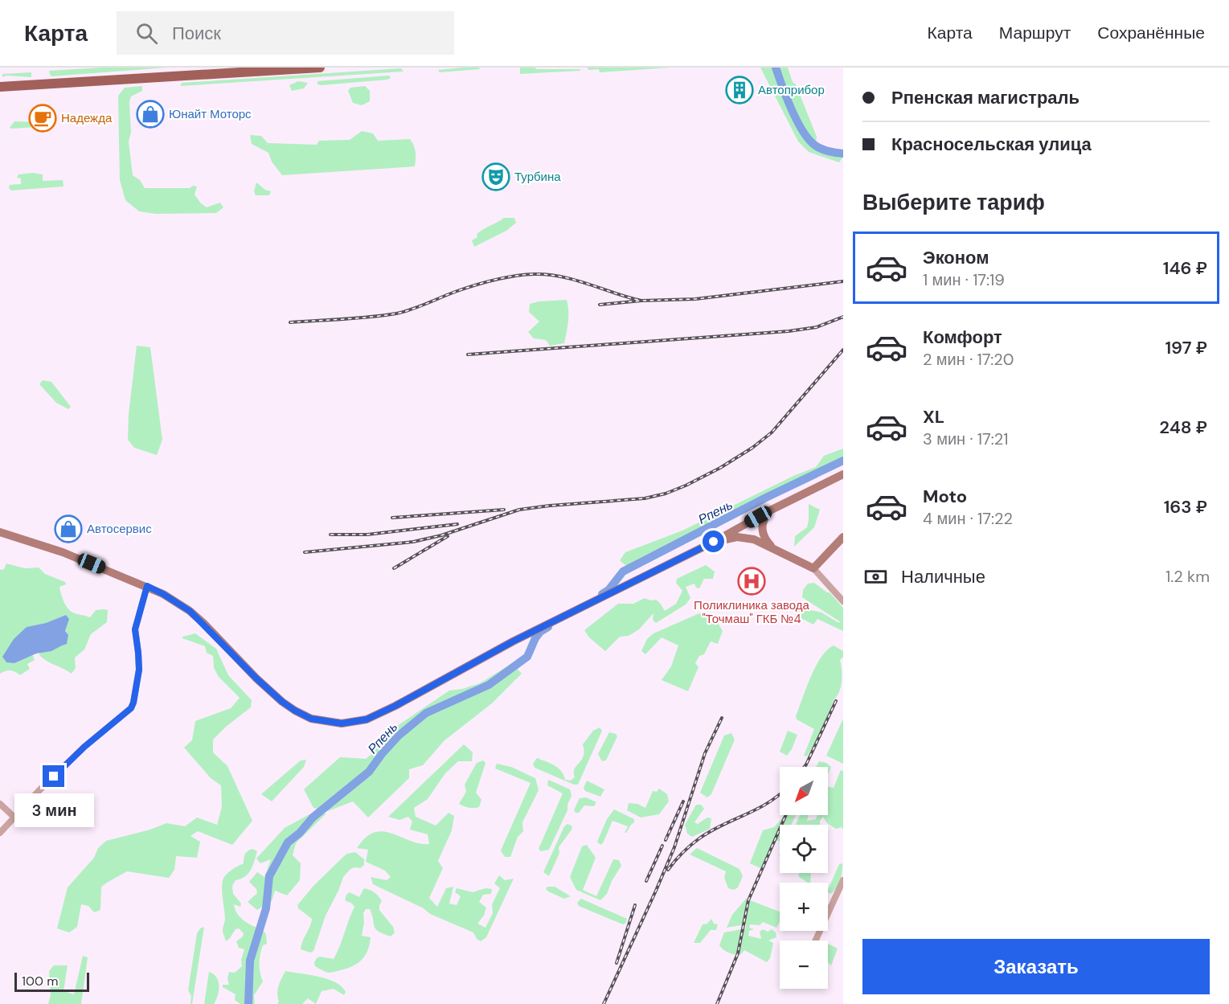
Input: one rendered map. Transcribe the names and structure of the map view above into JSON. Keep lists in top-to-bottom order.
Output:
{
  "water": ["Рпень"],
  "places": {
    "building": ["Автоприбор"],
    "shop": ["Юнайт Моторс", "Автосервис"],
    "cafe": ["Надежда"],
    "theatre": ["Турбина"],
    "hospital": ["Поликлиника завода \"Точмаш\" ГКБ №4"]
  },
  "scale_bar": "100 m",
  "north": "bottom left",
  "page": {
    "header": "Карта",
    "search": "Поиск",
    "nav": ["Карта", "Маршрут", "Сохранённые"],
    "banner": ["Рпенская магистраль", "Красносельская улица"],
    "heading": "Выберите тариф",
    "list": [
      {
        "name": "Эконом",
        "note": "1 мин · 17:19",
        "value": "146 ₽"
      },
      {
        "name": "Комфорт",
        "note": "2 мин · 17:20",
        "value": "197 ₽"
      },
      {
        "name": "XL",
        "note": "3 мин · 17:21",
        "value": "248 ₽"
      },
      {
        "name": "Moto",
        "note": "4 мин · 17:22",
        "value": "163 ₽"
      }
    ],
    "pay": ["Наличные", "1.2 km"],
    "map_buttons": ["+", "−"],
    "bubble": "3 мин",
    "buttons": "Заказать",
    "scale": "100 m"
  }
}
